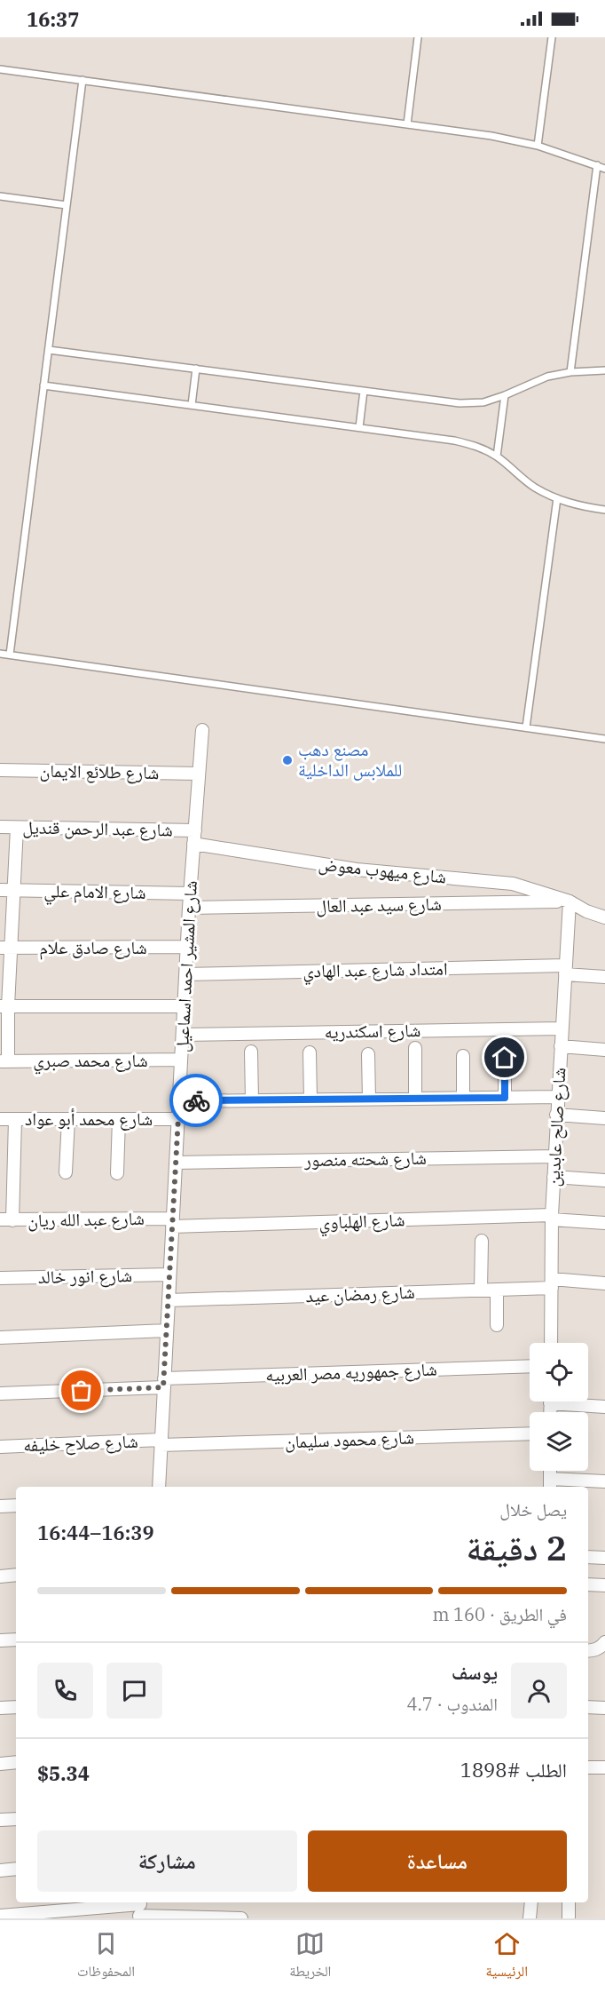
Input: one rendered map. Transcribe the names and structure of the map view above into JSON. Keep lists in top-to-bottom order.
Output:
{
  "streets": {
    "street": [
      "شارع طلائع الايمان",
      "شارع عبد الرحمن قنديل",
      "شارع ميهوب معوض",
      "شارع الامام علي",
      "شارع سيد عبد العال",
      "شارع صادق علام",
      "شارع المشير احمد اسماعيل",
      "امتداد شارع عبد الهادي",
      "شارع اسكندريه",
      "شارع محمد صبري",
      "شارع محمد أبو عواد",
      "شارع صالح عابدين",
      "شارع شحته منصور",
      "شارع عبد الله ريان",
      "شارع الهلباوي",
      "شارع انور خالد",
      "شارع رمضان عيد",
      "شارع جمهوريه مصر العربيه",
      "شارع محمود سليمان",
      "شارع صلاح خليفه"
    ]
  },
  "crossings": [
    ["شارع طلائع الايمان", "شارع المشير احمد اسماعيل"],
    ["شارع عبد الرحمن قنديل", "شارع المشير احمد اسماعيل"],
    ["شارع ميهوب معوض", "شارع سيد عبد العال"],
    ["شارع ميهوب معوض", "شارع المشير احمد اسماعيل"],
    ["شارع ميهوب معوض", "شارع صالح عابدين"],
    ["شارع الامام علي", "شارع المشير احمد اسماعيل"],
    ["شارع سيد عبد العال", "شارع المشير احمد اسماعيل"],
    ["شارع سيد عبد العال", "شارع صالح عابدين"],
    ["شارع صادق علام", "شارع المشير احمد اسماعيل"],
    ["شارع المشير احمد اسماعيل", "امتداد شارع عبد الهادي"],
    ["شارع المشير احمد اسماعيل", "شارع اسكندريه"],
    ["شارع المشير احمد اسماعيل", "شارع محمد صبري"],
    ["شارع المشير احمد اسماعيل", "شارع محمد أبو عواد"],
    ["شارع المشير احمد اسماعيل", "شارع شحته منصور"],
    ["شارع المشير احمد اسماعيل", "شارع عبد الله ريان"],
    ["شارع المشير احمد اسماعيل", "شارع الهلباوي"],
    ["شارع المشير احمد اسماعيل", "شارع انور خالد"],
    ["شارع المشير احمد اسماعيل", "شارع رمضان عيد"],
    ["شارع المشير احمد اسماعيل", "شارع جمهوريه مصر العربيه"],
    ["شارع المشير احمد اسماعيل", "شارع محمود سليمان"],
    ["شارع المشير احمد اسماعيل", "شارع صلاح خليفه"],
    ["امتداد شارع عبد الهادي", "شارع صالح عابدين"],
    ["شارع اسكندريه", "شارع صالح عابدين"],
    ["شارع صالح عابدين", "شارع شحته منصور"],
    ["شارع صالح عابدين", "شارع الهلباوي"],
    ["شارع صالح عابدين", "شارع رمضان عيد"],
    ["شارع عبد الله ريان", "شارع الهلباوي"],
    ["شارع محمود سليمان", "شارع صلاح خليفه"]
  ],
  "places": ["مصنع دهب للملابس الداخلية"],
  "page": {
    "status": "16:37",
    "heading": ["2 دقيقة", "يصل خلال", "16:39–16:44"],
    "panel": [
      "يوسف",
      "المندوب · 4.7",
      "الطلب #1898",
      "$5.34"
    ],
    "bar": "في الطريق · 160 m",
    "buttons": ["مساعدة", "مشاركة"],
    "tabs": ["الرئيسية", "الخريطة", "المحفوظات"]
  }
}
